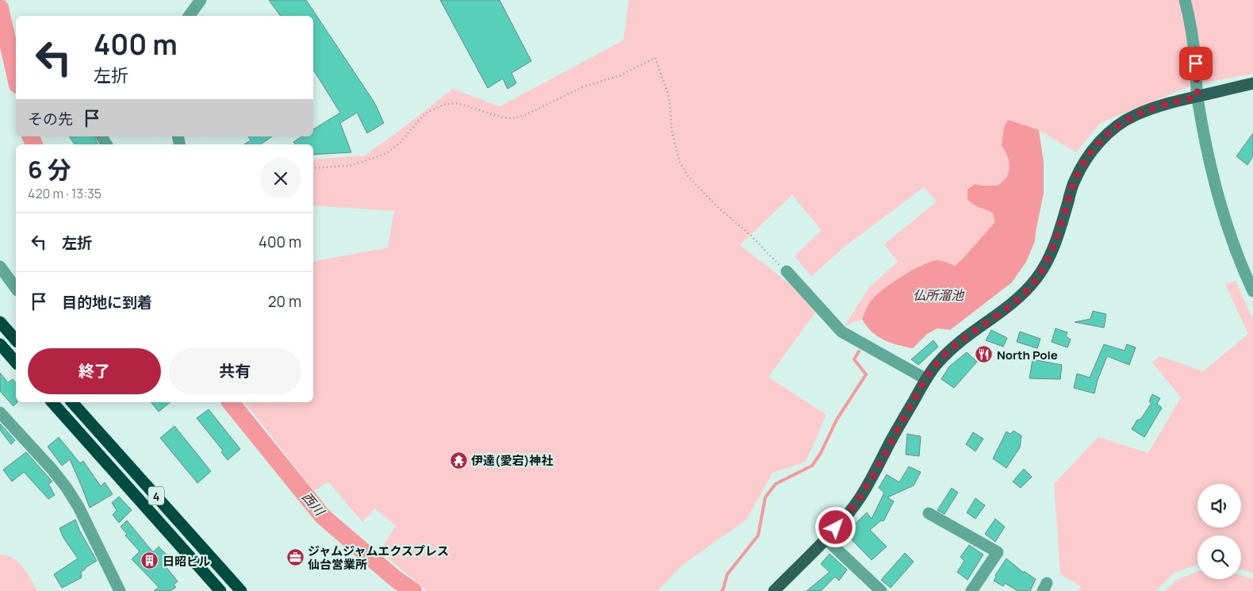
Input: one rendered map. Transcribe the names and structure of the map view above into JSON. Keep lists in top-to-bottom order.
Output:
{
  "streets": {
    "highway": ["4"]
  },
  "water": ["仏所溜池", "西川"],
  "places": {
    "restaurant": ["North Pole"],
    "temple": ["伊達(愛宕)神社"],
    "office": ["ジャムジャムエクスプレス 仙台営業所"],
    "building": ["日昭ビル"]
  },
  "page": {
    "turn": ["400 m", "左折"],
    "then": "その先",
    "heading": ["6 分", "420 m · 13:35"],
    "list": [
      {
        "name": "左折",
        "value": "400 m"
      },
      {
        "name": "目的地に到着",
        "value": "20 m"
      }
    ],
    "buttons": ["終了", "共有"]
  }
}
